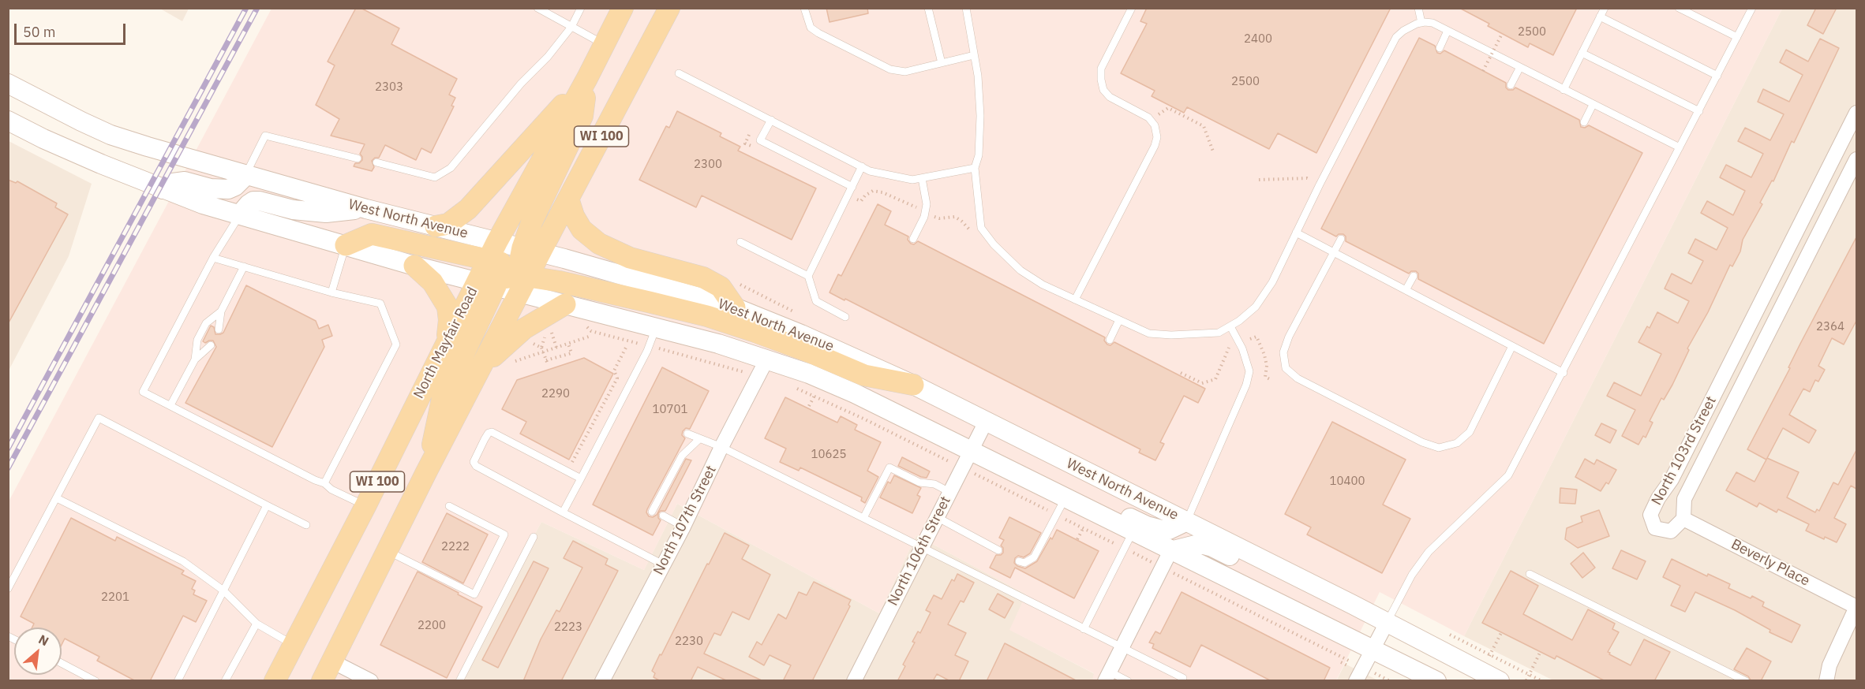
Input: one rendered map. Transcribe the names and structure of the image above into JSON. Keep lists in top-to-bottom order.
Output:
{
  "streets": {
    "main road": ["WI 100", "West North Avenue", "North Mayfair Road"],
    "street": [
      "North 103rd Street",
      "North 107th Street",
      "North 106th Street",
      "Beverly Place"
    ]
  },
  "crossings": [
    ["West North Avenue", "North Mayfair Road"],
    ["West North Avenue", "North 107th Street"],
    ["West North Avenue", "North 106th Street"],
    ["North 103rd Street", "Beverly Place"]
  ],
  "house_numbers": [
    "2500",
    "2400",
    "2500",
    "2303",
    "2300",
    "2364",
    "2290",
    "10701",
    "10625",
    "10400",
    "2222",
    "2201",
    "2200",
    "2223",
    "2230"
  ],
  "scale_bar": "50 m",
  "north": "top right"
}
